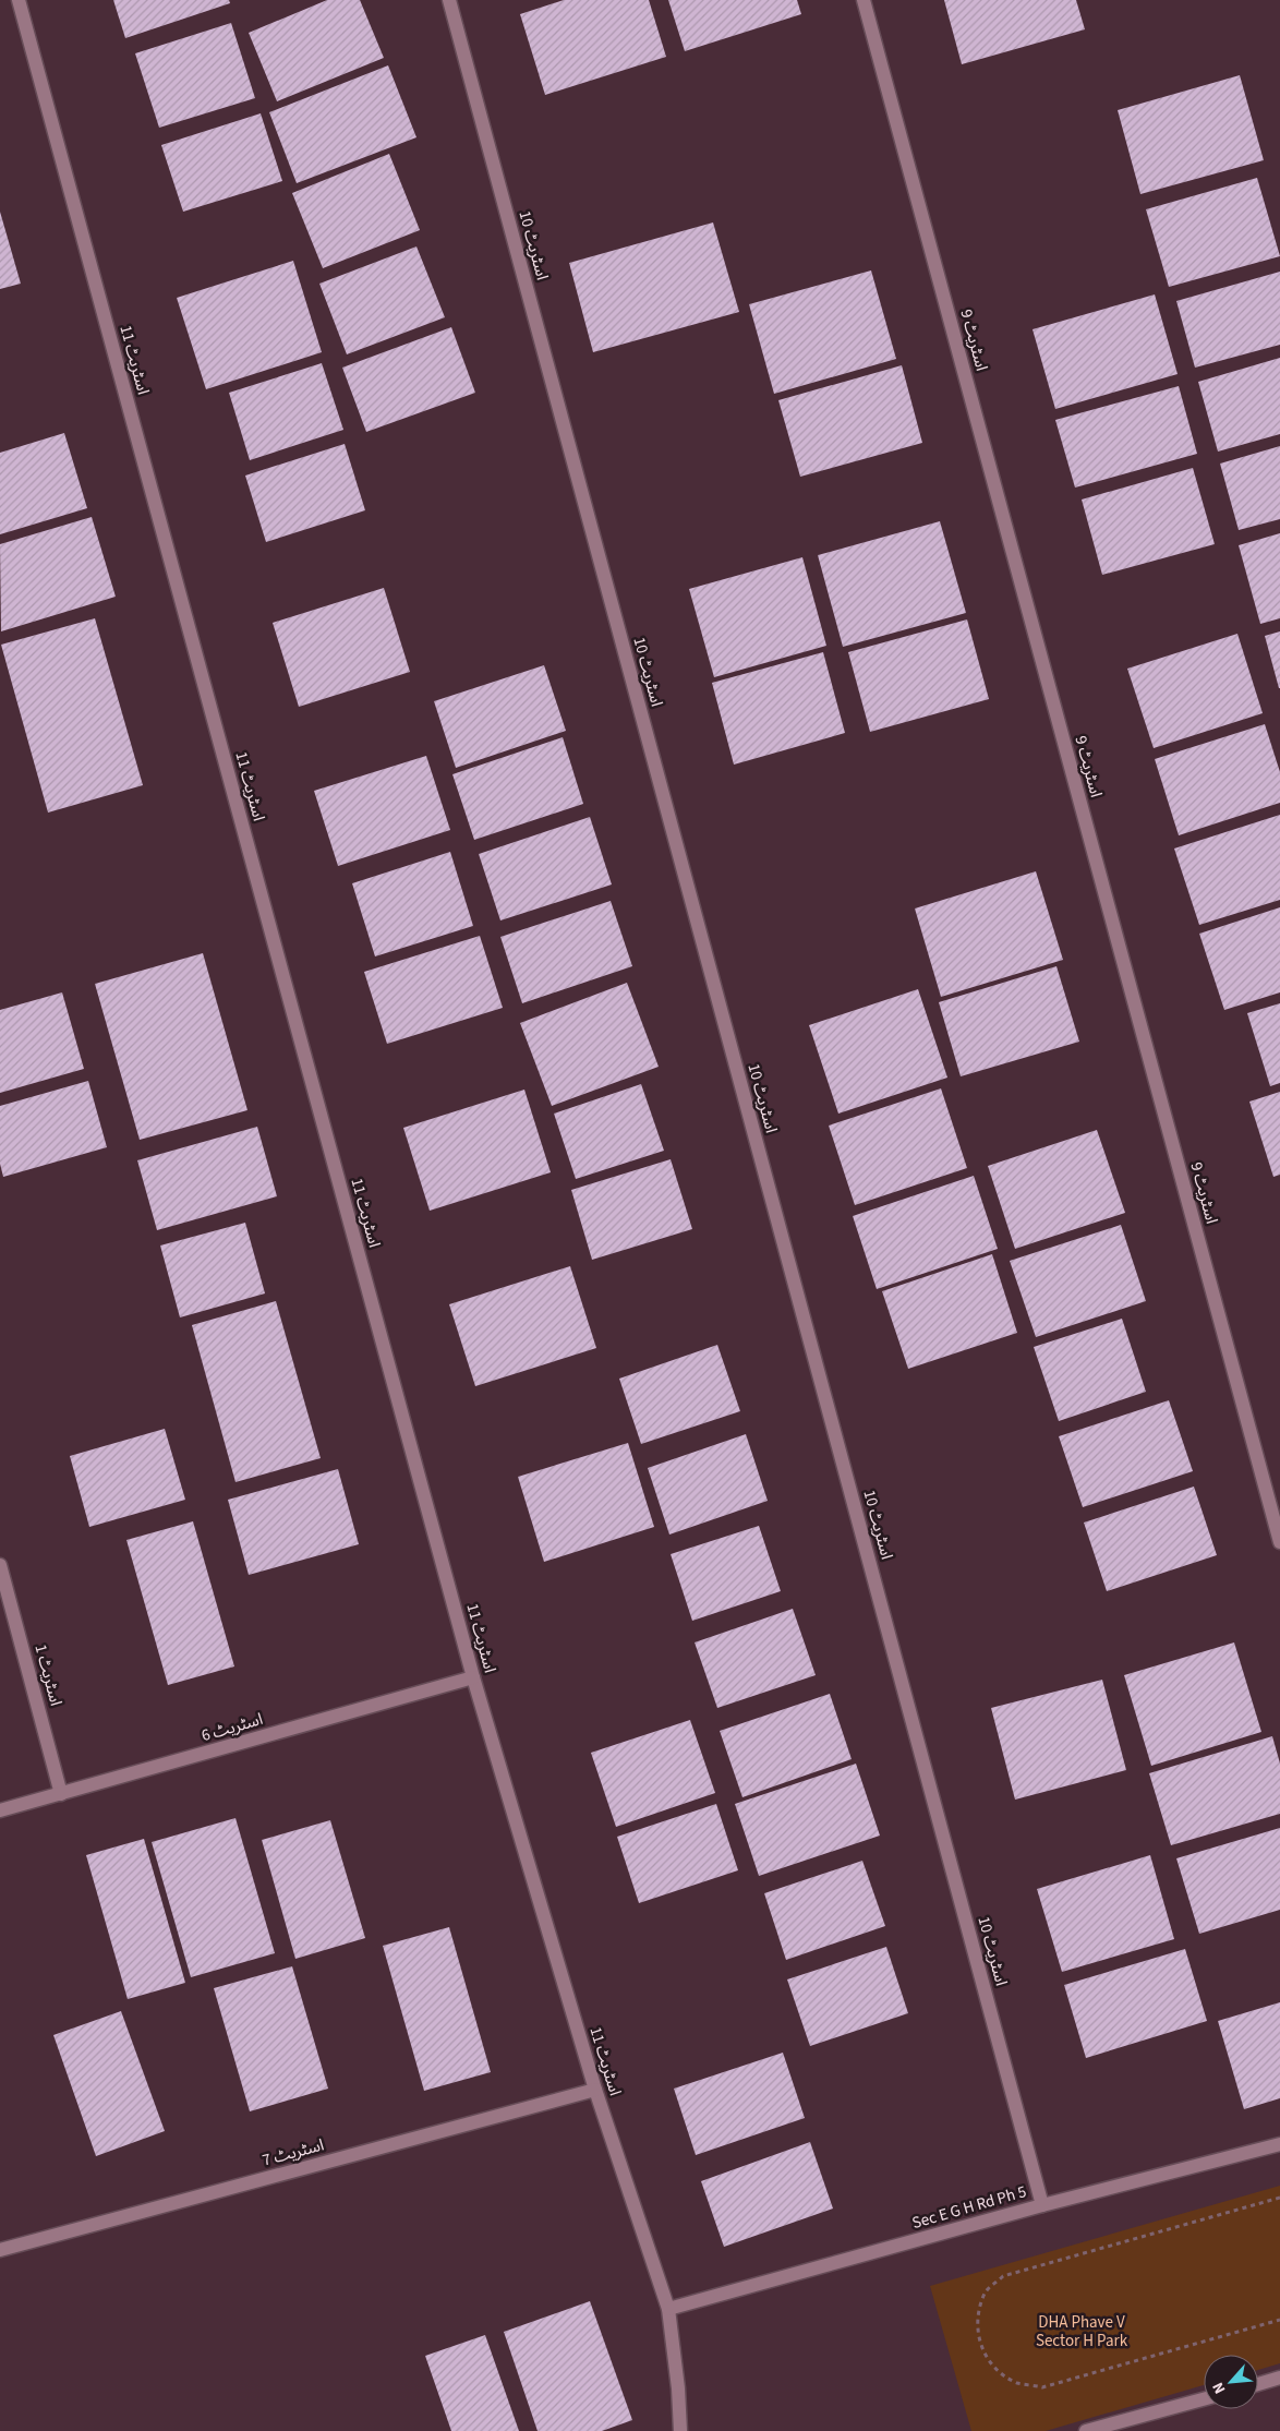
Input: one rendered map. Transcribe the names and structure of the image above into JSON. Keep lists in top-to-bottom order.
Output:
{
  "streets": {
    "street": [
      "اسٹریٹ 10",
      "اسٹریٹ 9",
      "اسٹریٹ 11",
      "اسٹریٹ 1",
      "اسٹریٹ 6",
      "اسٹریٹ 7",
      "Sec E G H Rd Ph 5"
    ]
  },
  "crossings": [
    ["اسٹریٹ 10", "Sec E G H Rd Ph 5"],
    ["اسٹریٹ 11", "اسٹریٹ 6"],
    ["اسٹریٹ 11", "اسٹریٹ 7"],
    ["اسٹریٹ 11", "Sec E G H Rd Ph 5"],
    ["اسٹریٹ 1", "اسٹریٹ 6"]
  ],
  "parks": ["DHA Phave V Sector H Park"],
  "north": "bottom left"
}
